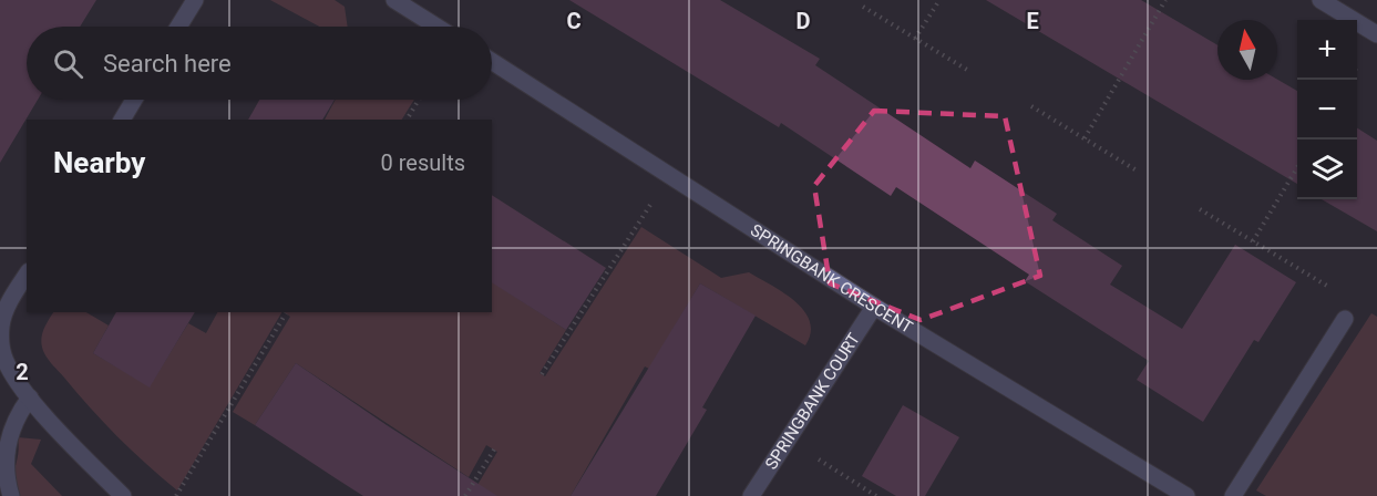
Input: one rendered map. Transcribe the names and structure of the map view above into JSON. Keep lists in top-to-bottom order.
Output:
{
  "streets": {
    "street": ["SPRINGBANK CRESCENT", "SPRINGBANK COURT"]
  },
  "crossings": [
    ["SPRINGBANK CRESCENT", "SPRINGBANK COURT"]
  ],
  "north": "top",
  "page": {
    "map_buttons": ["+", "−"],
    "search": "Search here",
    "heading": ["Nearby", "0 results"]
  },
  "grid": {
    "columns": ["C", "D", "E"],
    "rows": ["2"]
  }
}
